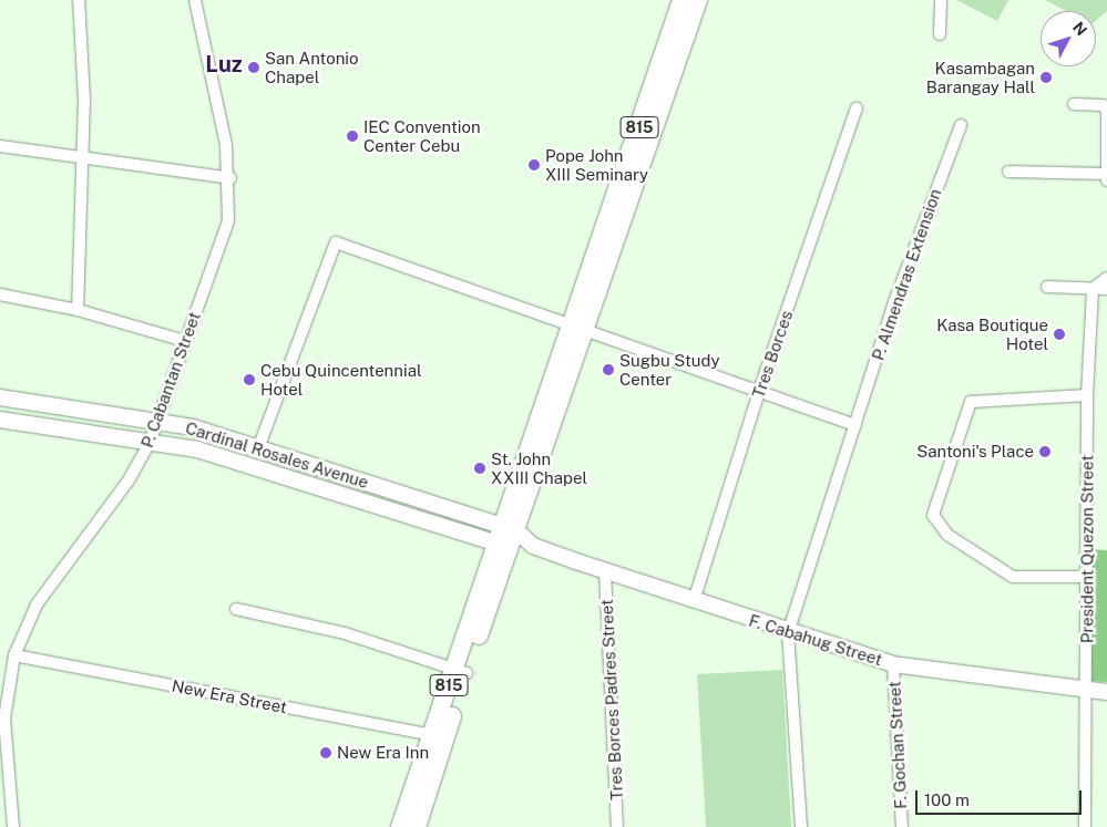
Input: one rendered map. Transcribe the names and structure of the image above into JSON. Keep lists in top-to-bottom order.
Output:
{
  "streets": {
    "main road": ["815", "Cardinal Rosales Avenue", "F. Cabahug Street"],
    "street": [
      "P. Almendras Extension",
      "Tres Borces",
      "P. Cabantan Street",
      "President Quezon Street",
      "New Era Street",
      "Tres Borces Padres Street",
      "F. Gochan Street"
    ]
  },
  "crossings": [
    ["815", "Cardinal Rosales Avenue"],
    ["815", "F. Cabahug Street"],
    ["815", "New Era Street"],
    ["P. Almendras Extension", "F. Cabahug Street"],
    ["Tres Borces", "F. Cabahug Street"],
    ["P. Cabantan Street", "Cardinal Rosales Avenue"],
    ["P. Cabantan Street", "New Era Street"],
    ["Cardinal Rosales Avenue", "F. Cabahug Street"],
    ["President Quezon Street", "F. Cabahug Street"],
    ["F. Cabahug Street", "Tres Borces Padres Street"],
    ["F. Cabahug Street", "F. Gochan Street"]
  ],
  "districts": ["Luz"],
  "places": [
    "San Antonio Chapel",
    "Kasambagan Barangay Hall",
    "IEC Convention Center Cebu",
    "Pope John XIII Seminary",
    "Kasa Boutique Hotel",
    "Sugbu Study Center",
    "Cebu Quincentennial Hotel",
    "Santoni's Place",
    "St. John XXIII Chapel",
    "New Era Inn"
  ],
  "scale_bar": "100 m",
  "north": "top right"
}
